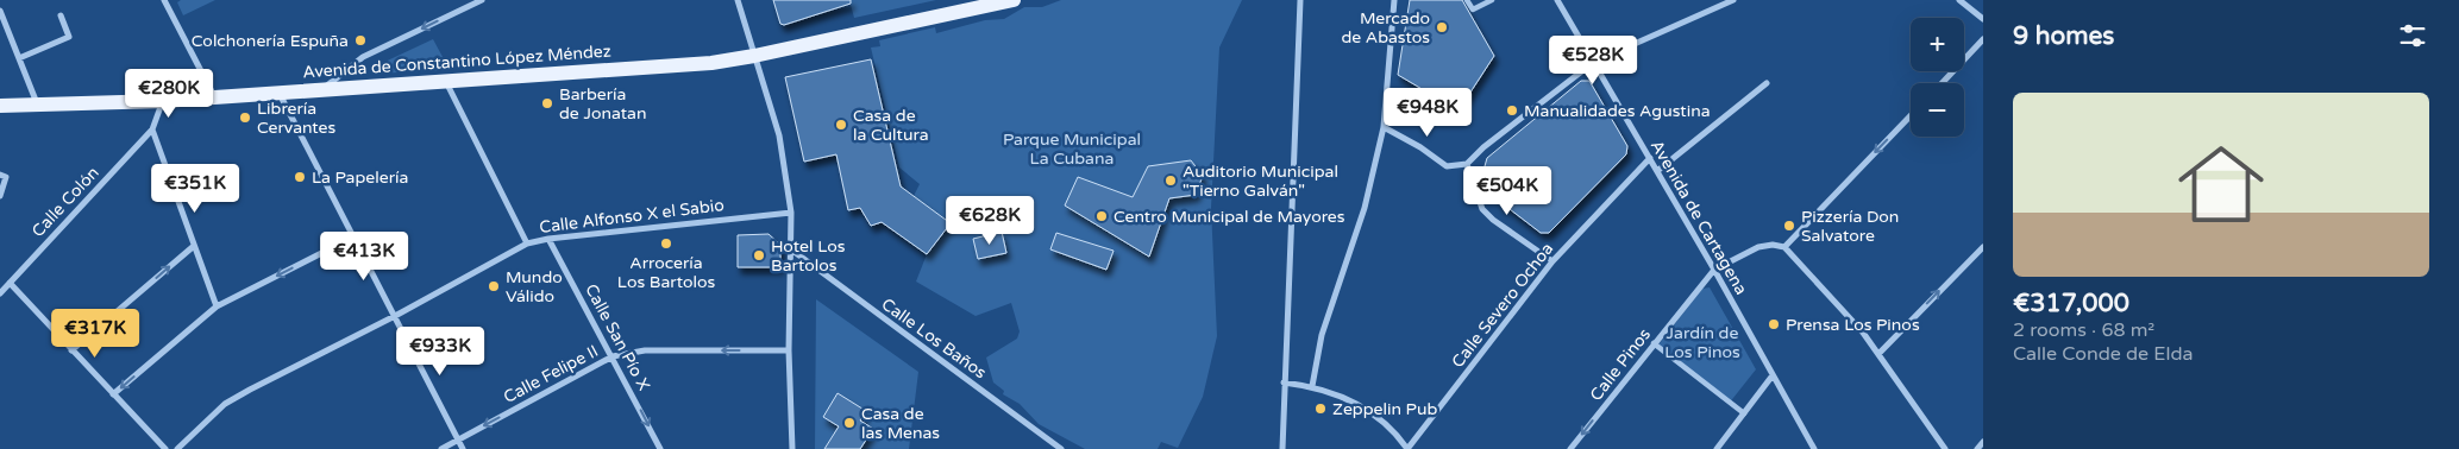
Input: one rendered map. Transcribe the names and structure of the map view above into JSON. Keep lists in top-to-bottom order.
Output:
{
  "streets": {
    "main road": ["Avenida de Constantino López Méndez"],
    "street": [
      "Calle Colón",
      "Calle Alfonso X el Sabio",
      "Avenida de Cartagena",
      "Calle Severo Ochoa",
      "Calle San Pío X",
      "Calle Los Baños",
      "Calle Pinos",
      "Calle Felipe II"
    ]
  },
  "crossings": [
    ["Calle Alfonso X el Sabio", "Calle San Pío X"],
    ["Avenida de Cartagena", "Calle Severo Ochoa"],
    ["Avenida de Cartagena", "Calle Pinos"],
    ["Calle San Pío X", "Calle Felipe II"]
  ],
  "one_way": ["Calle San Pío X", "Calle Pinos", "Calle Felipe II"],
  "parks": ["Parque Municipal La Cubana", "Jardín de Los Pinos"],
  "places": [
    "Mercado de Abastos",
    "Colchonería Espuña",
    "Barbería de Jonatan",
    "Manualidades Agustina",
    "Librería Cervantes",
    "Casa de la Cultura",
    "La Papelería",
    "Auditorio Municipal \"Tierno Galván\"",
    "Centro Municipal de Mayores",
    "Pizzería Don Salvatore",
    "Arrocería Los Bartolos",
    "Hotel Los Bartolos",
    "Mundo Válido",
    "Prensa Los Pinos",
    "Zeppelin Pub",
    "Casa de las Menas"
  ],
  "page": {
    "heading": "9 homes",
    "map_buttons": ["+", "−"],
    "price": [
      "€528K",
      "€280K",
      "€948K",
      "€351K",
      "€504K",
      "€628K",
      "€413K",
      "€317K",
      "€933K"
    ],
    "list": [
      {
        "name": "€317,000",
        "note": "2 rooms · 68 m² · Calle Conde de Elda"
      }
    ]
  }
}
